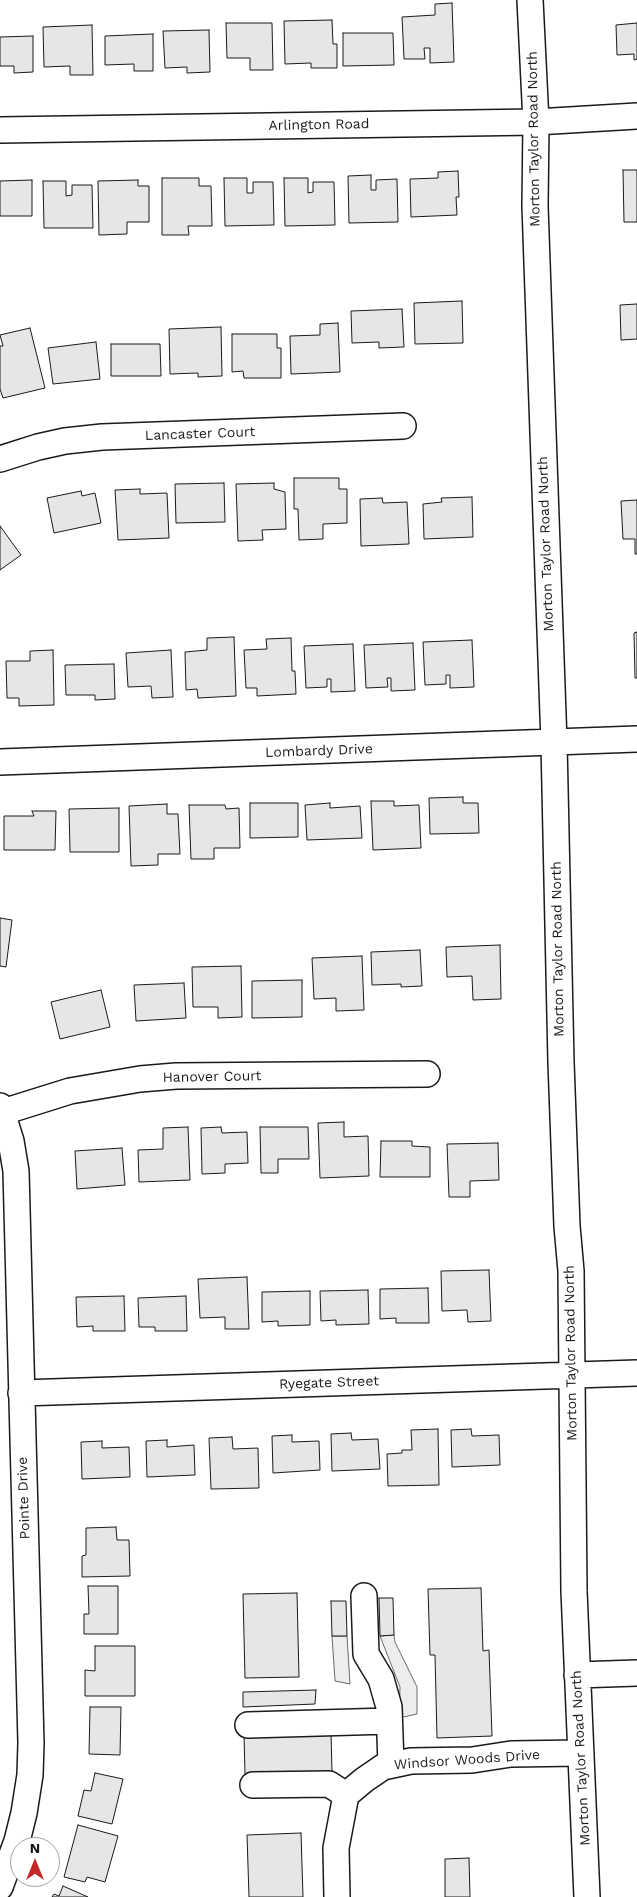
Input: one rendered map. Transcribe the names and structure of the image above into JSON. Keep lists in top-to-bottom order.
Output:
{
  "streets": {
    "street": [
      "Arlington Road",
      "Morton Taylor Road North",
      "Lancaster Court",
      "Lombardy Drive",
      "Hanover Court",
      "Ryegate Street",
      "Pointe Drive",
      "Windsor Woods Drive"
    ]
  },
  "crossings": [
    ["Arlington Road", "Morton Taylor Road North"],
    ["Morton Taylor Road North", "Lombardy Drive"],
    ["Morton Taylor Road North", "Ryegate Street"],
    ["Morton Taylor Road North", "Windsor Woods Drive"],
    ["Hanover Court", "Pointe Drive"],
    ["Ryegate Street", "Pointe Drive"]
  ],
  "north": "top"
}
